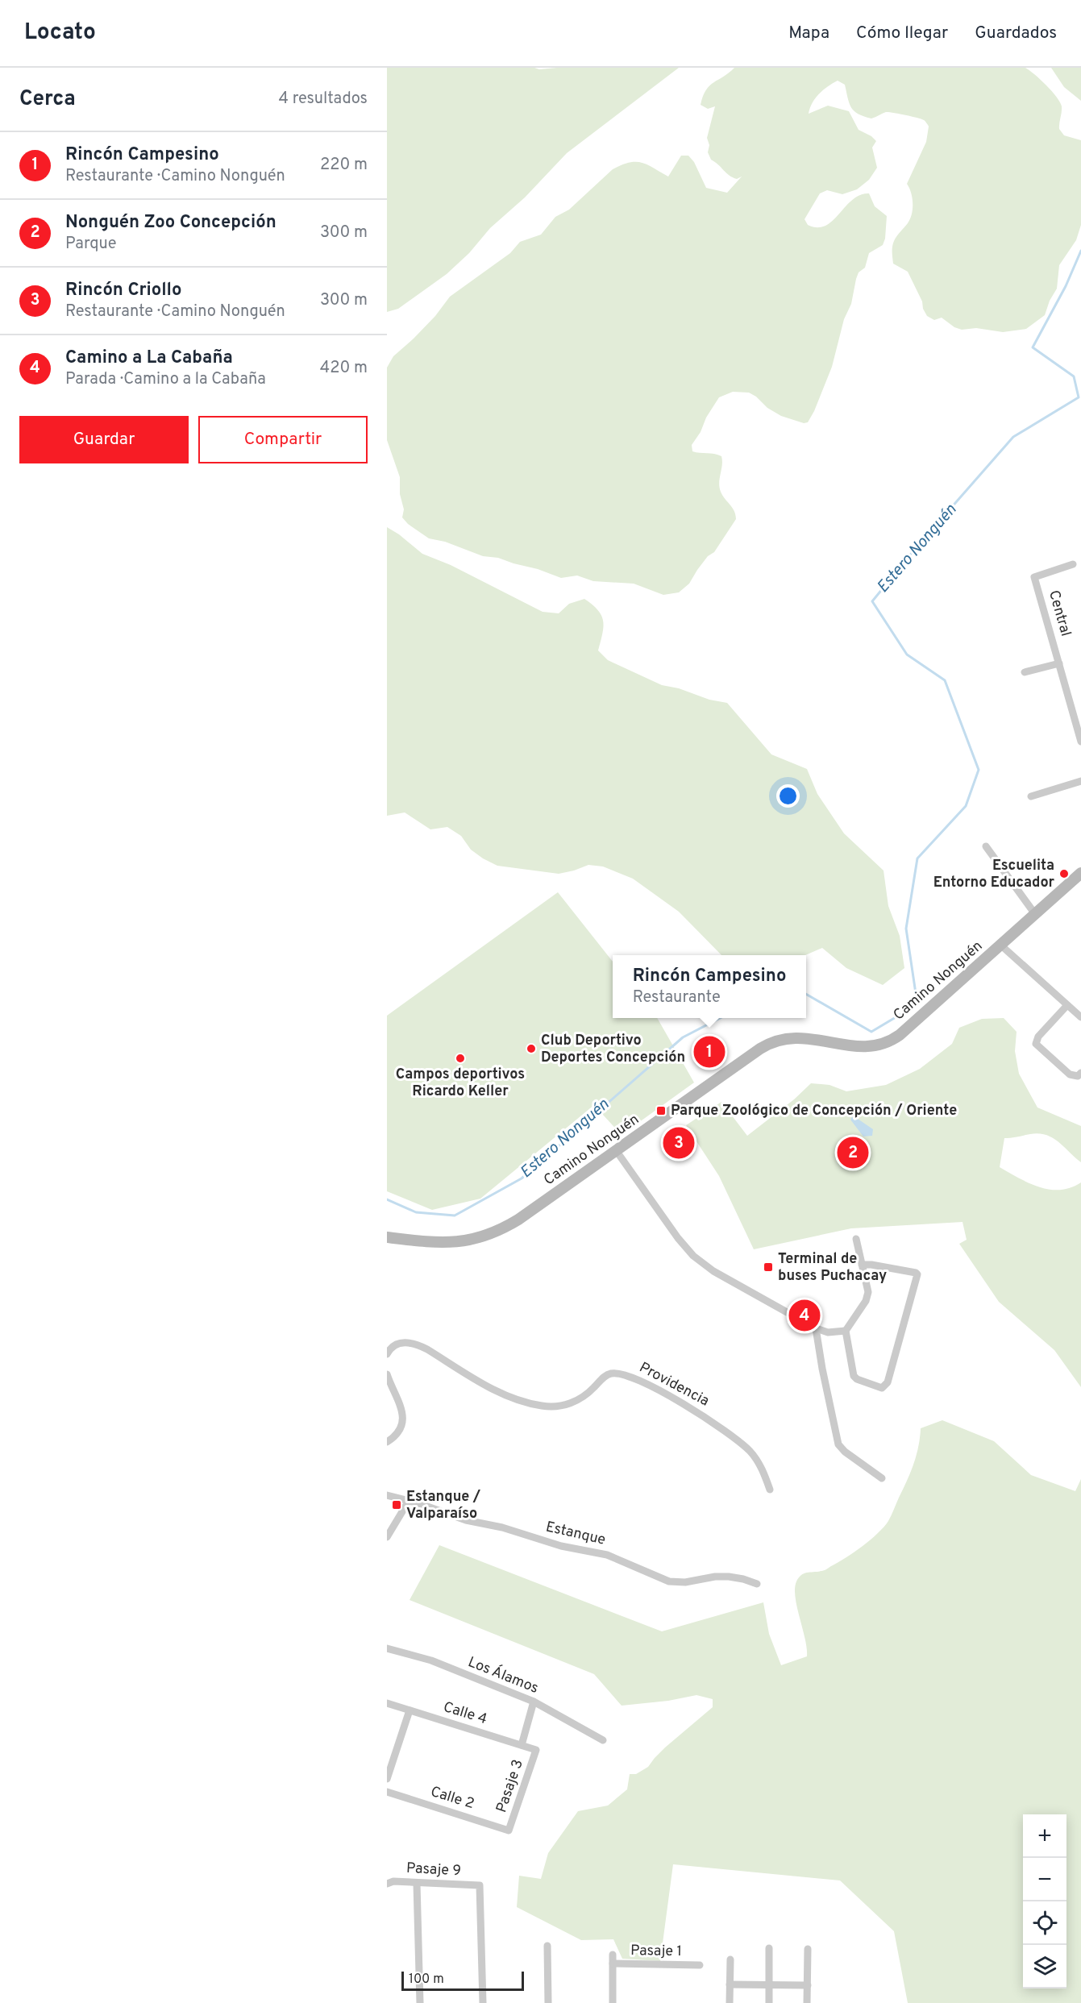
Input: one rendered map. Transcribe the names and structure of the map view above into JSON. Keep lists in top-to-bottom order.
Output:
{
  "streets": {
    "main road": ["Camino Nonguén"],
    "street": [
      "Central",
      "Providencia",
      "Estanque",
      "Los Álamos",
      "Calle 4",
      "Pasaje 3",
      "Calle 2",
      "Pasaje 9",
      "Pasaje 1"
    ]
  },
  "crossings": [
    ["Los Álamos", "Pasaje 3"],
    ["Calle 4", "Pasaje 3"],
    ["Pasaje 3", "Calle 2"]
  ],
  "water": ["Estero Nonguén"],
  "places": {
    "other": ["Escuelita Entorno Educador", "Club Deportivo Deportes Concepción", "Campos deportivos Ricardo Keller"],
    "transit": ["Parque Zoológico de Concepción / Oriente", "Terminal de buses Puchacay", "Estanque / Valparaíso"]
  },
  "scale_bar": "100 m",
  "page": {
    "header": "Locato",
    "nav": ["Mapa", "Cómo llegar", "Guardados"],
    "heading": ["Cerca", "4 resultados"],
    "list": [
      {
        "mark": "1",
        "name": "Rincón Campesino",
        "note": "Restaurante · Camino Nonguén",
        "value": "220 m"
      },
      {
        "mark": "2",
        "name": "Nonguén Zoo Concepción",
        "note": "Parque",
        "value": "300 m"
      },
      {
        "mark": "3",
        "name": "Rincón Criollo",
        "note": "Restaurante · Camino Nonguén",
        "value": "300 m"
      },
      {
        "mark": "4",
        "name": "Camino a La Cabaña",
        "note": "Parada · Camino a la Cabaña",
        "value": "420 m"
      }
    ],
    "buttons": ["Guardar", "Compartir"],
    "popup": ["Rincón Campesino", "Restaurante"],
    "pins": [
      "1",
      "3",
      "2",
      "4"
    ],
    "map_buttons": ["+", "−"],
    "scale": "100 m"
  }
}
